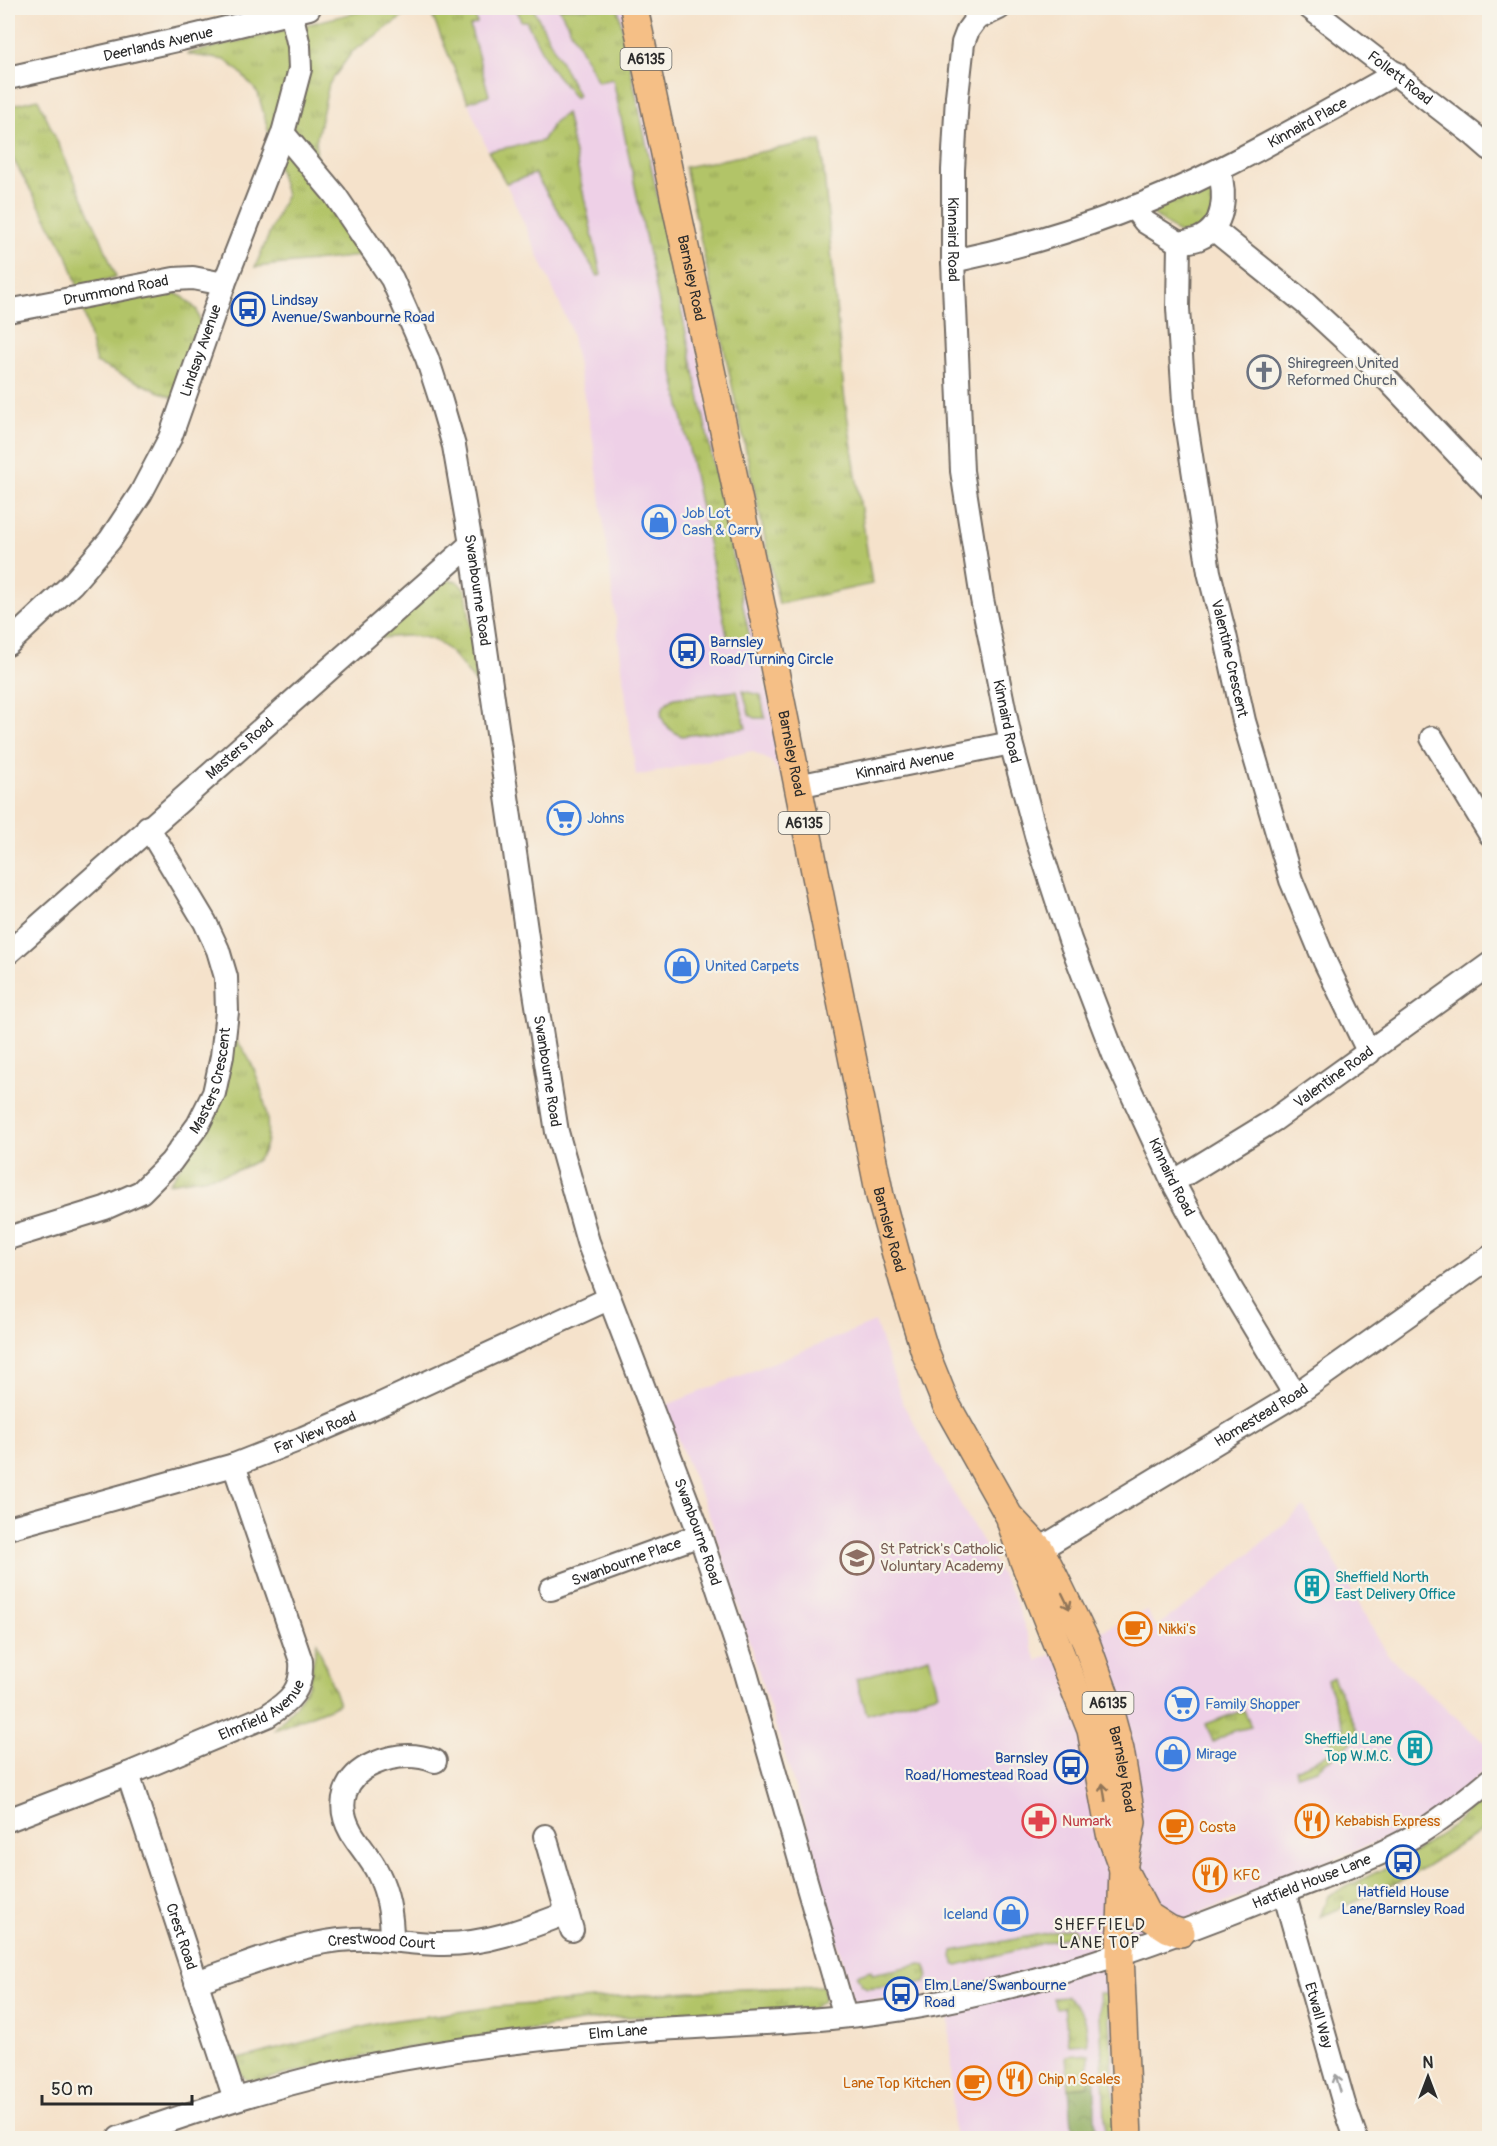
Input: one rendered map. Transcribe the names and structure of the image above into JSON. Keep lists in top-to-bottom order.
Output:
{
  "streets": {
    "main road": ["A6135", "Barnsley Road"],
    "street": [
      "Deerlands Avenue",
      "Follett Road",
      "Kinnaird Place",
      "Kinnaird Road",
      "Drummond Road",
      "Lindsay Avenue",
      "Swanbourne Road",
      "Valentine Crescent",
      "Masters Road",
      "Kinnaird Avenue",
      "Valentine Road",
      "Masters Crescent",
      "Homestead Road",
      "Far View Road",
      "Swanbourne Place",
      "Elmfield Avenue",
      "Hatfield House Lane",
      "Crest Road",
      "Crestwood Court",
      "Etwall Way",
      "Elm Lane"
    ]
  },
  "crossings": [
    ["Deerlands Avenue", "Lindsay Avenue"],
    ["Follett Road", "Kinnaird Place"],
    ["Kinnaird Place", "Kinnaird Road"],
    ["Kinnaird Road", "Kinnaird Avenue"],
    ["Kinnaird Road", "Valentine Road"],
    ["Kinnaird Road", "Homestead Road"],
    ["Barnsley Road", "Kinnaird Avenue"],
    ["Barnsley Road", "Homestead Road"],
    ["Barnsley Road", "Hatfield House Lane"],
    ["Barnsley Road", "Elm Lane"],
    ["Drummond Road", "Lindsay Avenue"],
    ["Lindsay Avenue", "Swanbourne Road"],
    ["Swanbourne Road", "Masters Road"],
    ["Swanbourne Road", "Far View Road"],
    ["Swanbourne Road", "Swanbourne Place"],
    ["Swanbourne Road", "Elm Lane"],
    ["Valentine Crescent", "Valentine Road"],
    ["Masters Road", "Masters Crescent"],
    ["Far View Road", "Elmfield Avenue"],
    ["Elmfield Avenue", "Crest Road"],
    ["Hatfield House Lane", "Etwall Way"],
    ["Hatfield House Lane", "Elm Lane"],
    ["Crest Road", "Crestwood Court"],
    ["Crest Road", "Elm Lane"]
  ],
  "one_way": ["Etwall Way"],
  "districts": ["SHEFFIELD LANE TOP"],
  "places": {
    "bus stop": [
      "Lindsay Avenue/Swanbourne Road",
      "Barnsley Road/Turning Circle",
      "Barnsley Road/Homestead Road",
      "Hatfield House Lane/Barnsley Road",
      "Elm Lane/Swanbourne Road"
    ],
    "church": ["Shiregreen United Reformed Church"],
    "shop": [
      "Job Lot Cash & Carry",
      "United Carpets",
      "Mirage",
      "Iceland"
    ],
    "supermarket": ["Johns", "Family Shopper"],
    "school or university": ["St Patrick's Catholic Voluntary Academy"],
    "building": ["Sheffield North East Delivery Office", "Sheffield Lane Top W.M.C."],
    "cafe": ["Nikki's", "Costa", "Lane Top Kitchen"],
    "pharmacy": ["Numark"],
    "restaurant": ["Kebabish Express", "KFC", "Chip n Scales"]
  },
  "scale_bar": "50 m",
  "north": "top"
}
